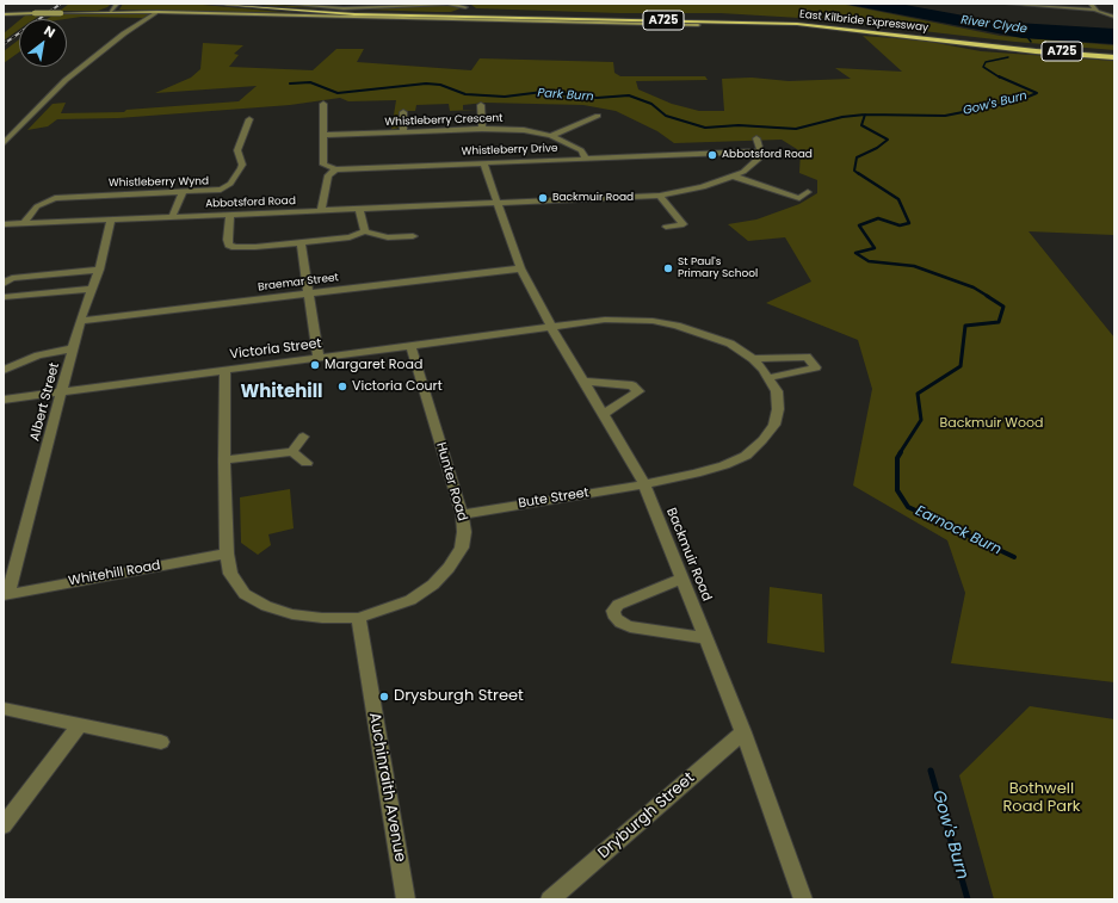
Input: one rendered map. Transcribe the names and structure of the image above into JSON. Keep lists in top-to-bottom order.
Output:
{
  "streets": {
    "highway": ["A725", "East Kilbride Expressway"],
    "street": [
      "Whistleberry Crescent",
      "Whistleberry Drive",
      "Whistleberry Wynd",
      "Abbotsford Road",
      "Braemar Street",
      "Victoria Street",
      "Albert Street",
      "Hunter Road",
      "Bute Street",
      "Backmuir Road",
      "Whitehill Road",
      "Auchinraith Avenue",
      "Dryburgh Street"
    ]
  },
  "crossings": [
    ["Whistleberry Crescent", "Whistleberry Drive"],
    ["Whistleberry Drive", "Abbotsford Road"],
    ["Whistleberry Drive", "Backmuir Road"],
    ["Whistleberry Wynd", "Abbotsford Road"],
    ["Abbotsford Road", "Albert Street"],
    ["Abbotsford Road", "Backmuir Road"],
    ["Braemar Street", "Albert Street"],
    ["Braemar Street", "Backmuir Road"],
    ["Victoria Street", "Albert Street"],
    ["Victoria Street", "Hunter Road"],
    ["Victoria Street", "Bute Street"],
    ["Victoria Street", "Backmuir Road"],
    ["Albert Street", "Whitehill Road"],
    ["Hunter Road", "Bute Street"],
    ["Hunter Road", "Auchinraith Avenue"],
    ["Bute Street", "Backmuir Road"],
    ["Backmuir Road", "Dryburgh Street"]
  ],
  "districts": ["Whitehill"],
  "water": [
    "River Clyde",
    "Park Burn",
    "Gow's Burn",
    "Earnock Burn"
  ],
  "parks": ["Backmuir Wood", "Bothwell Road Park"],
  "places": [
    "Abbotsford Road",
    "Backmuir Road",
    "St Paul's Primary School",
    "Margaret Road",
    "Victoria Court",
    "Drysburgh Street"
  ],
  "north": "top right"
}
